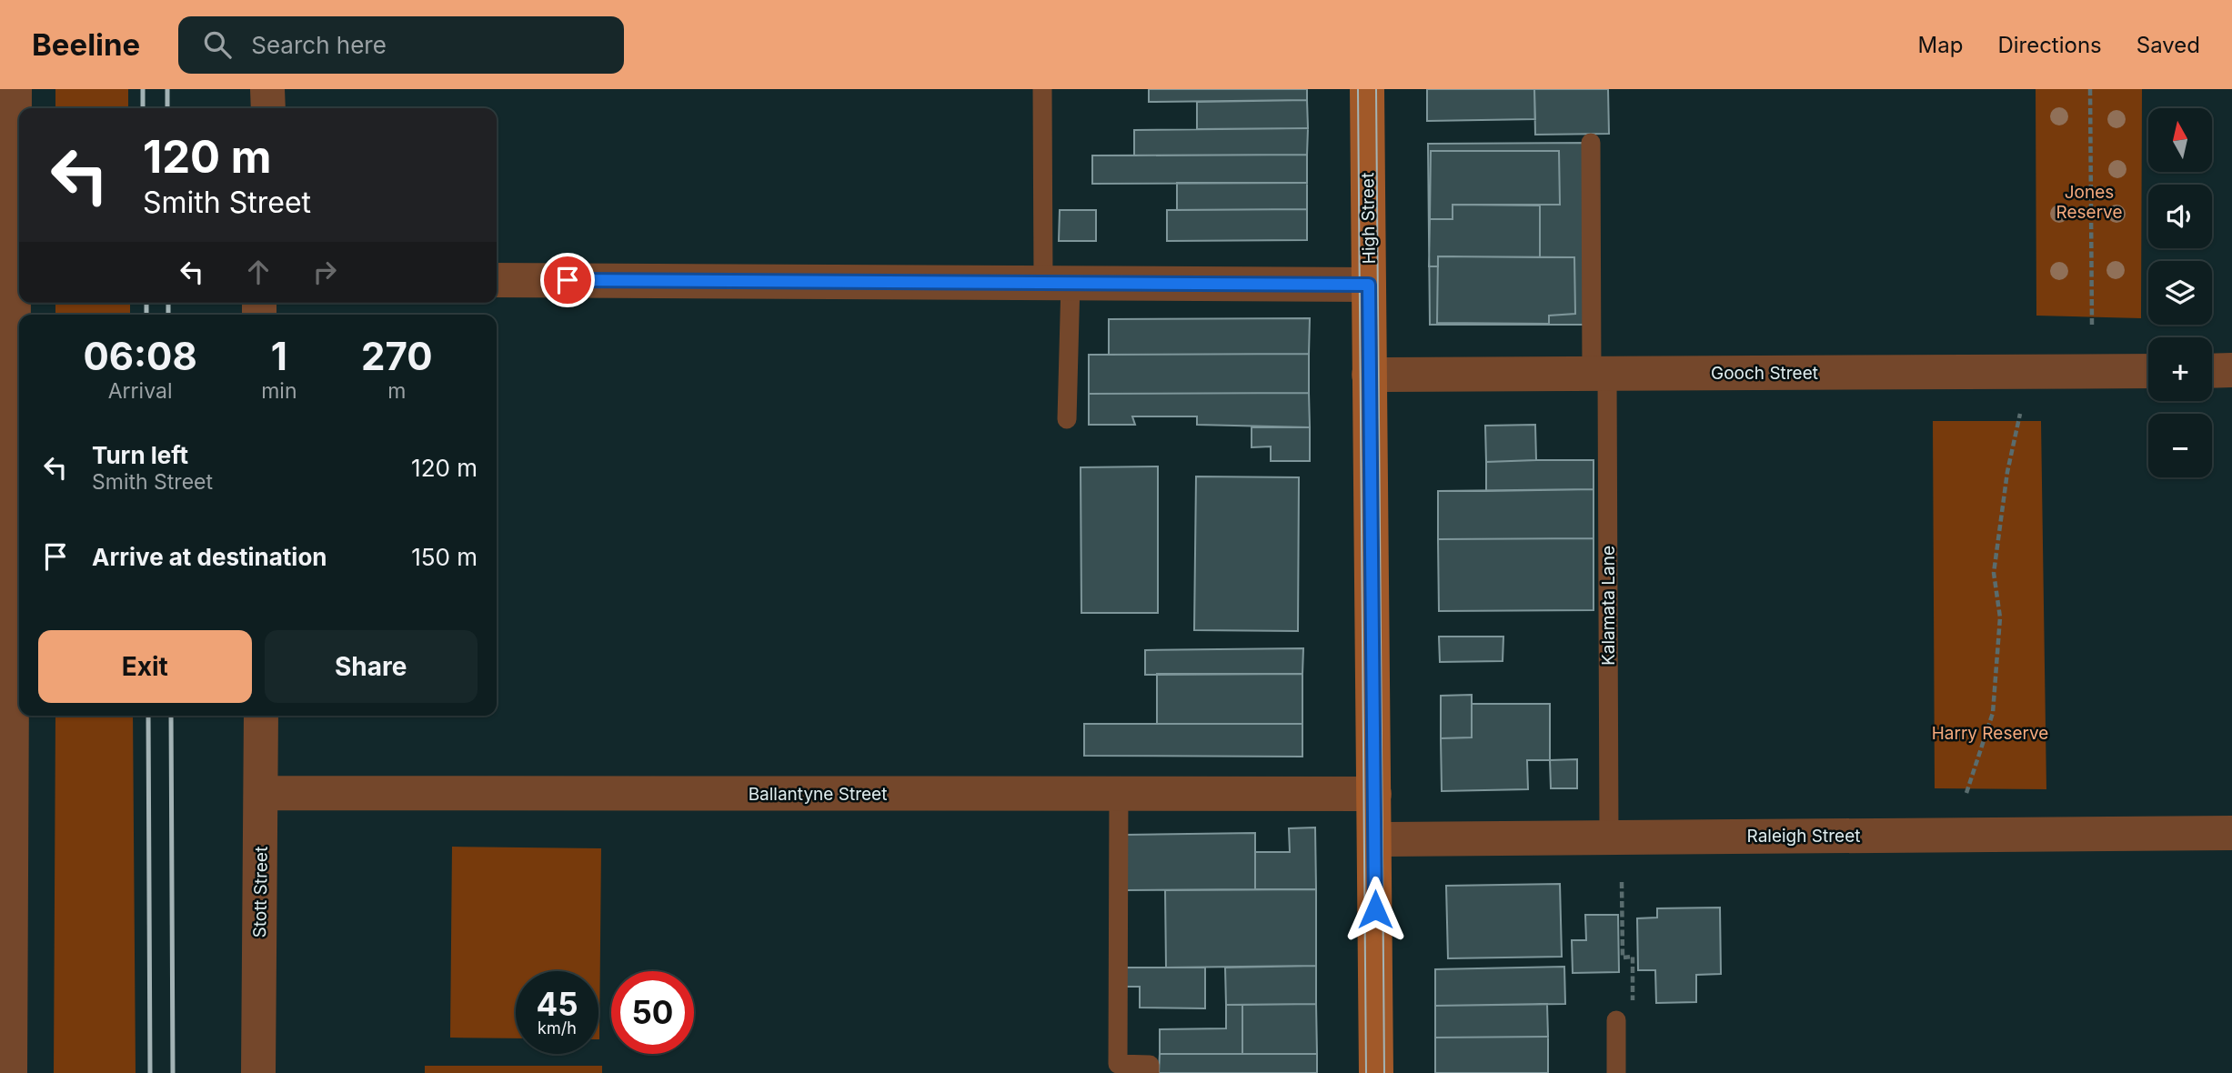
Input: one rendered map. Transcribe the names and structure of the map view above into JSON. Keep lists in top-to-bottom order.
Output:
{
  "streets": {
    "main road": ["High Street"],
    "street": [
      "Gooch Street",
      "Ballantyne Street",
      "Raleigh Street",
      "Stott Street"
    ],
    "lane": ["Kalamata Lane"]
  },
  "crossings": [
    ["High Street", "Gooch Street"],
    ["High Street", "Ballantyne Street"],
    ["High Street", "Raleigh Street"],
    ["Gooch Street", "Kalamata Lane"],
    ["Kalamata Lane", "Raleigh Street"],
    ["Ballantyne Street", "Stott Street"]
  ],
  "parks": ["Jones Reserve", "Harry Reserve"],
  "north": "top",
  "page": {
    "header": "Beeline",
    "search": "Search here",
    "nav": ["Map", "Directions", "Saved"],
    "map_buttons": ["+", "−"],
    "turn": ["120 m", "Smith Street"],
    "eta": [
      "06:08",
      "Arrival",
      "1",
      "min",
      "270",
      "m"
    ],
    "list": [
      {
        "name": "Turn left",
        "note": "Smith Street",
        "value": "120 m"
      },
      {
        "name": "Arrive at destination",
        "value": "150 m"
      }
    ],
    "buttons": ["Exit", "Share"],
    "speed": "45 km/h",
    "limit": "50"
  }
}
